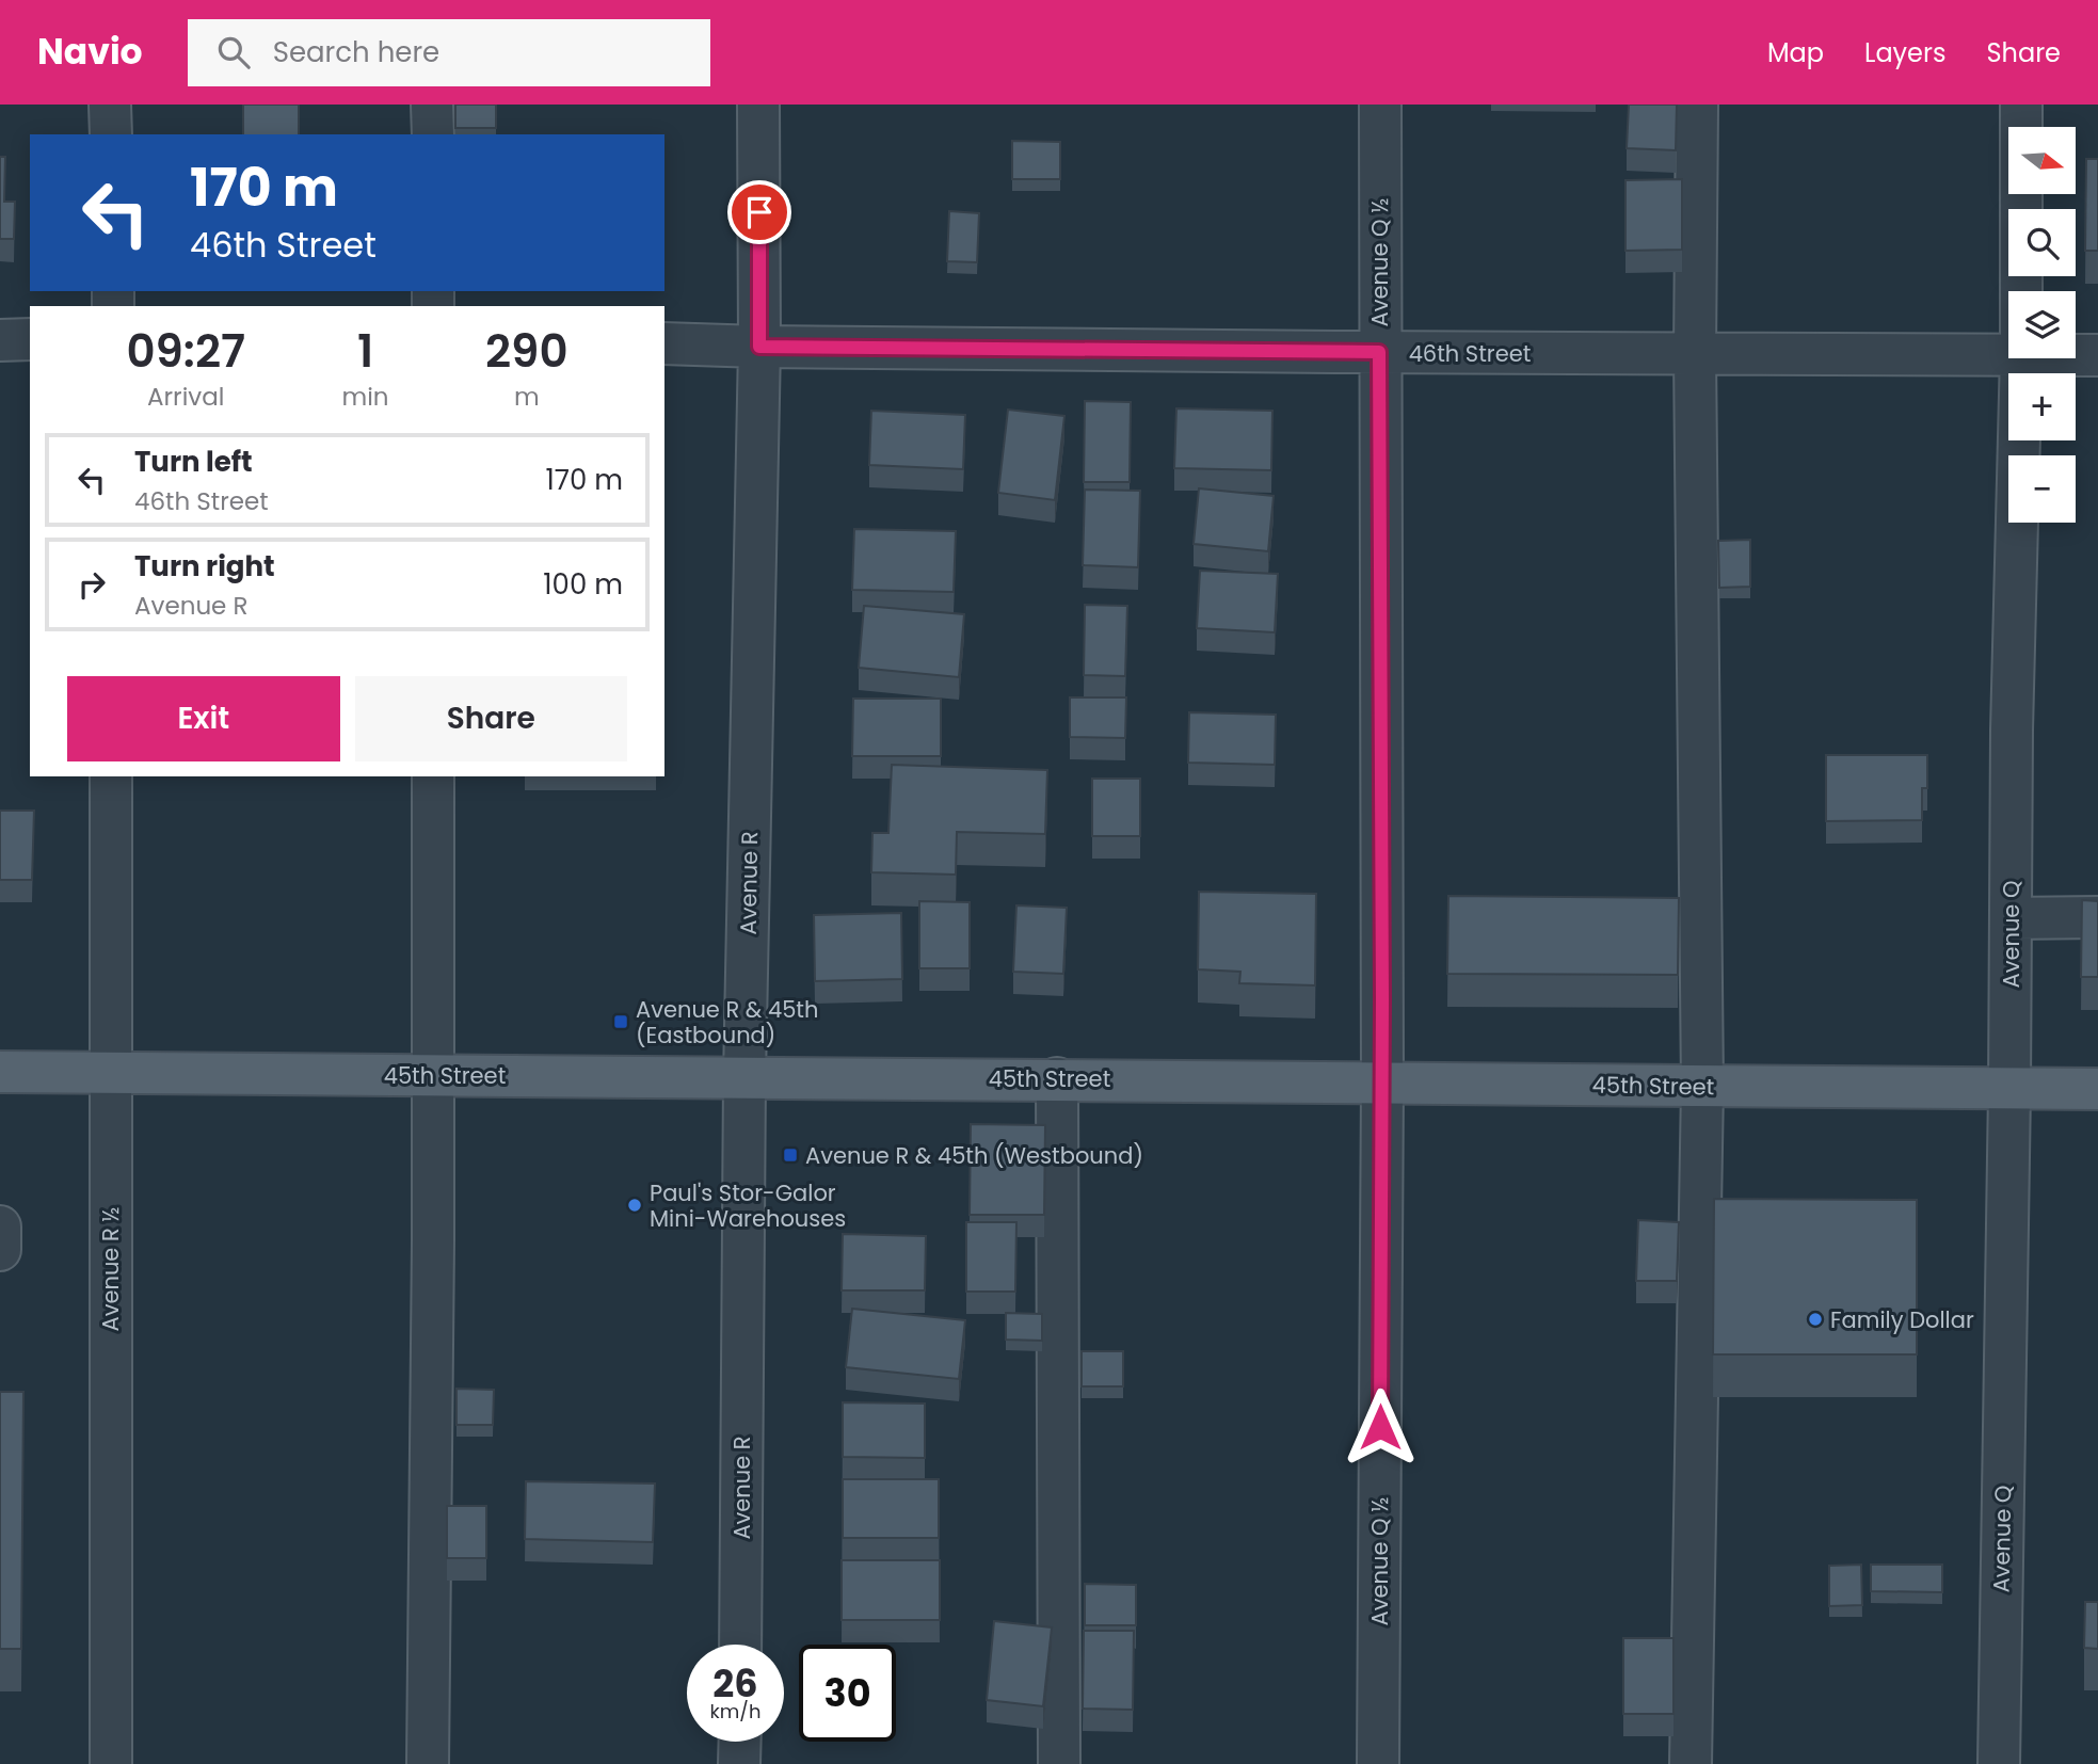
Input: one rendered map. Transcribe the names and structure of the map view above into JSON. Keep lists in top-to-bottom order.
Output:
{
  "streets": {
    "main road": ["45th Street"],
    "street": [
      "Avenue Q ½",
      "46th Street",
      "Avenue R",
      "Avenue Q",
      "Avenue R ½"
    ]
  },
  "crossings": [
    ["Avenue Q ½", "46th Street"],
    ["Avenue Q ½", "45th Street"],
    ["46th Street", "Avenue R"],
    ["Avenue R", "45th Street"],
    ["Avenue Q", "45th Street"],
    ["45th Street", "Avenue R ½"]
  ],
  "places": {
    "transit": ["Avenue R & 45th (Eastbound)", "Avenue R & 45th (Westbound)"],
    "other": ["Paul's Stor-Galor Mini-Warehouses", "Family Dollar"]
  },
  "north": "right",
  "page": {
    "header": "Navio",
    "search": "Search here",
    "nav": ["Map", "Layers", "Share"],
    "map_buttons": ["+", "−"],
    "turn": ["170 m", "46th Street"],
    "eta": [
      "09:27",
      "Arrival",
      "1",
      "min",
      "290",
      "m"
    ],
    "list": [
      {
        "name": "Turn left",
        "note": "46th Street",
        "value": "170 m"
      },
      {
        "name": "Turn right",
        "note": "Avenue R",
        "value": "100 m"
      }
    ],
    "buttons": ["Exit", "Share"],
    "speed": "26 km/h",
    "limit": "30"
  }
}
